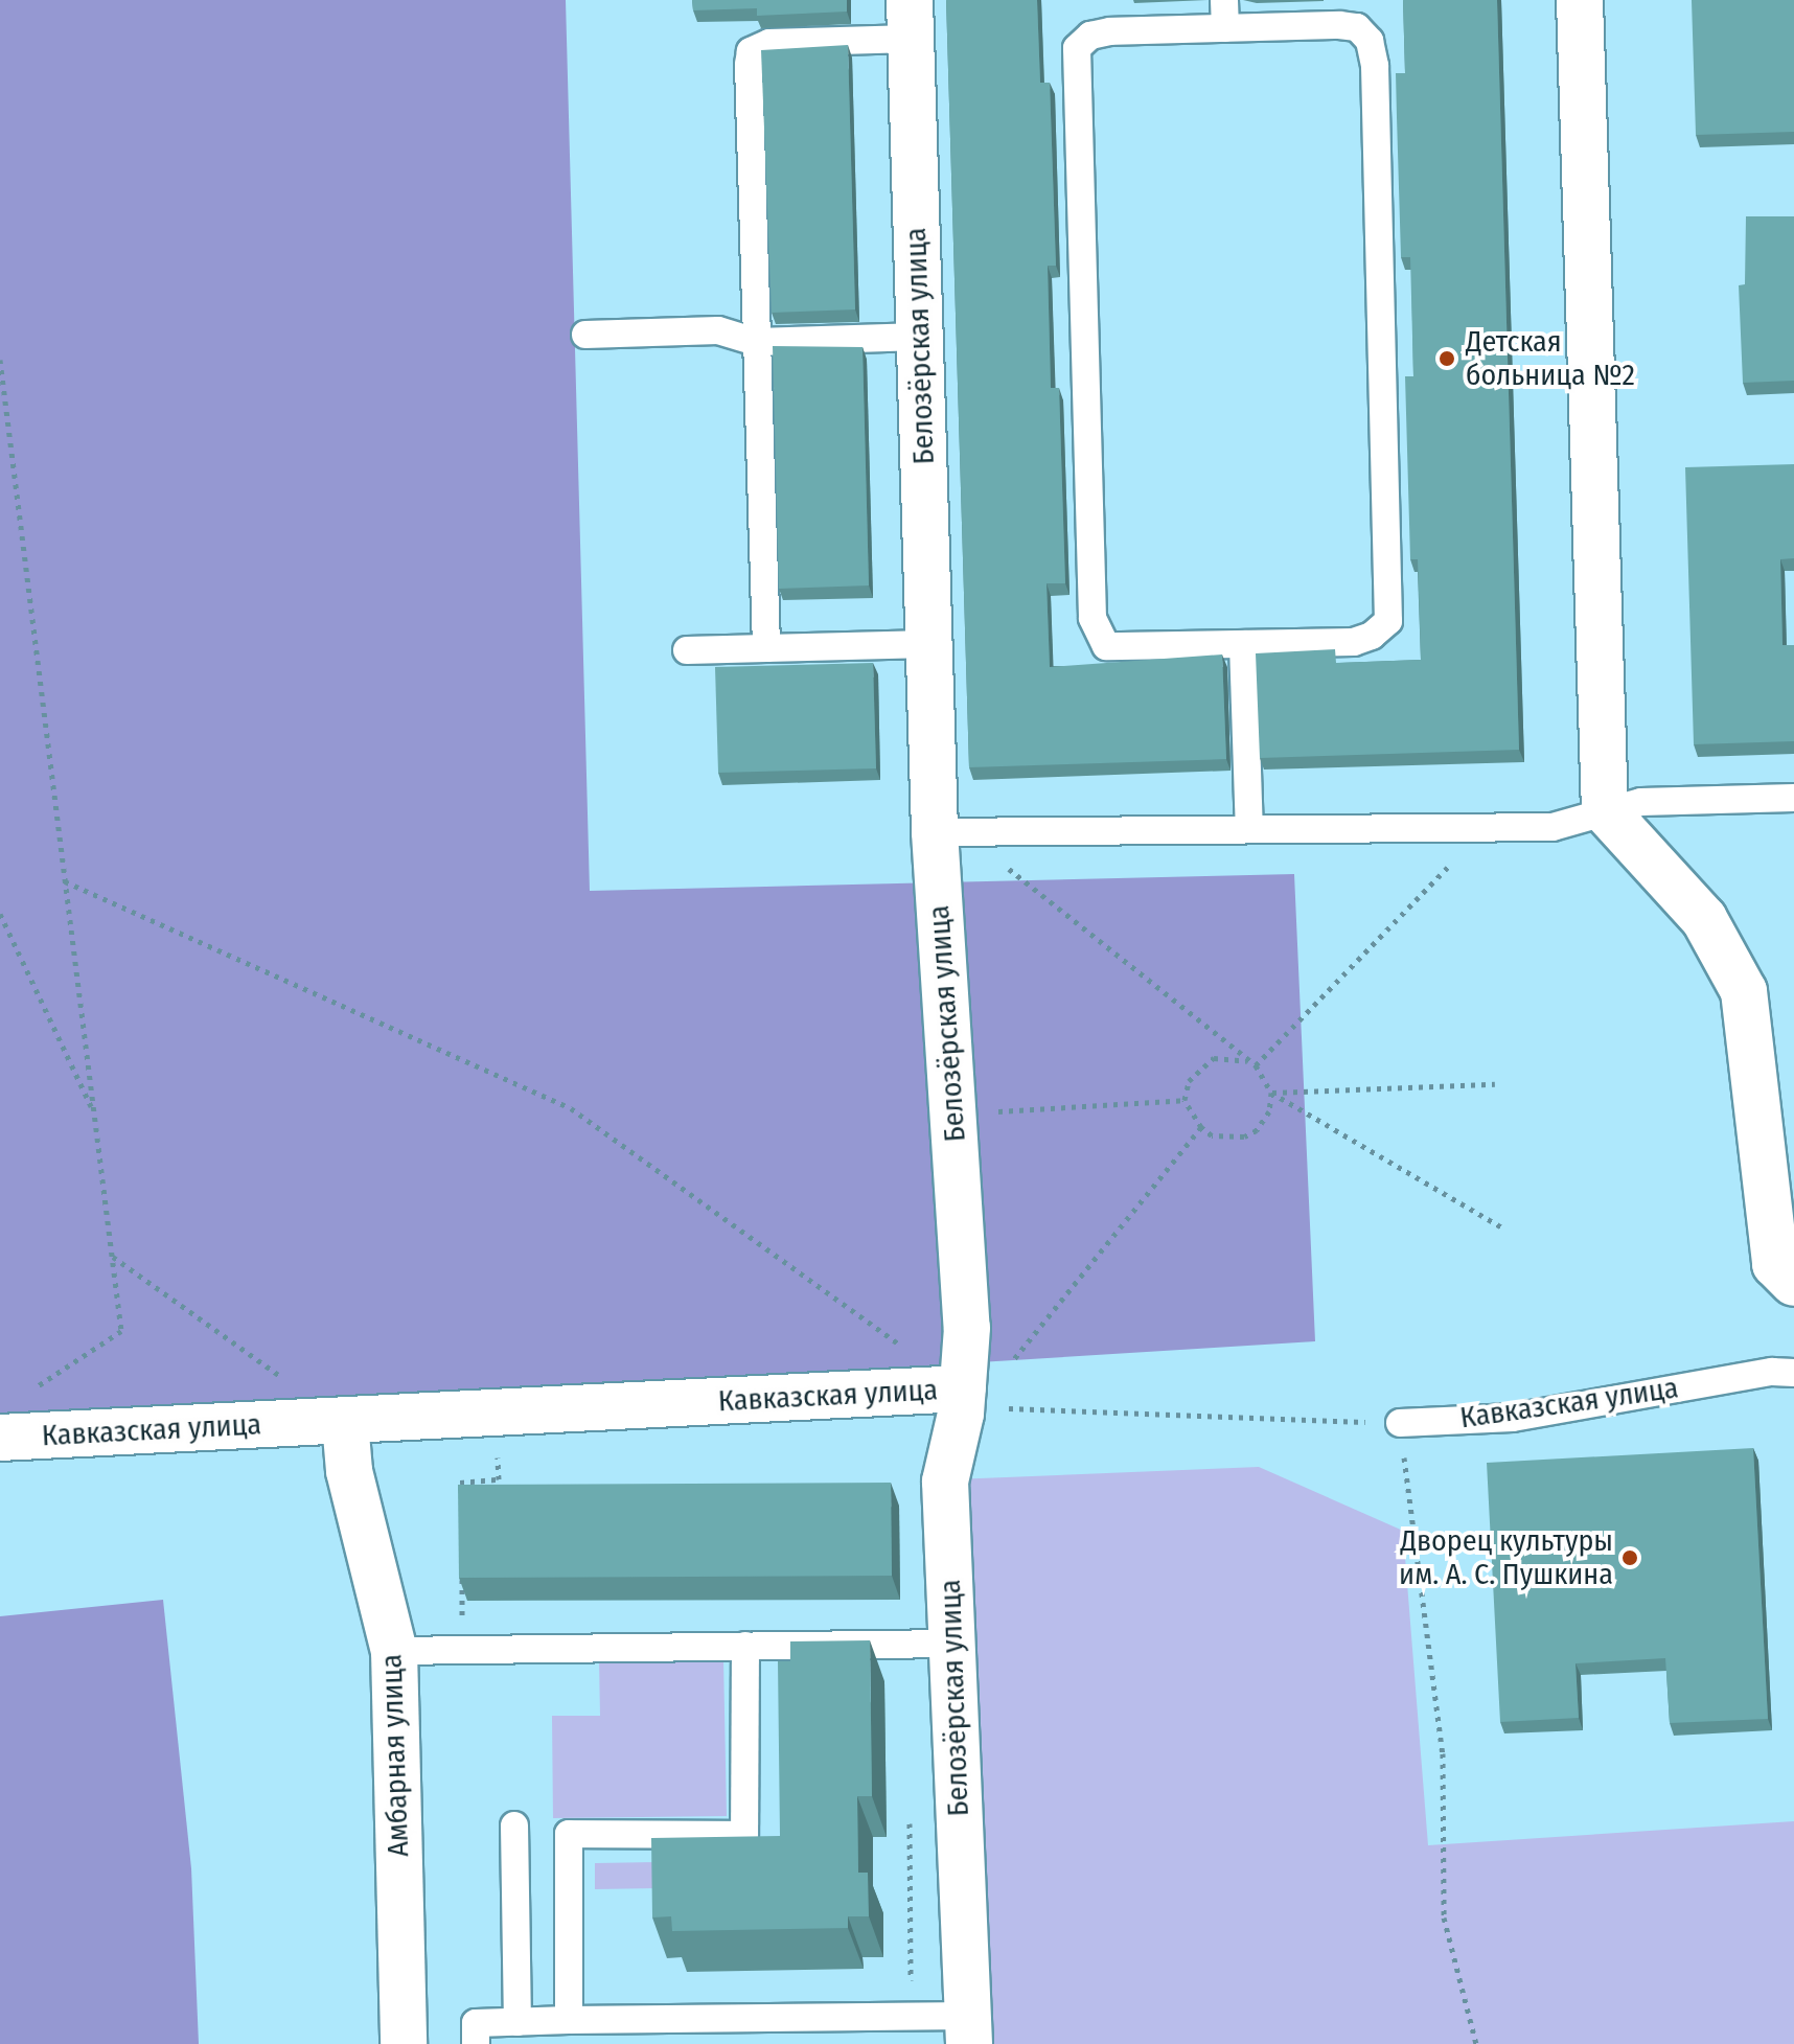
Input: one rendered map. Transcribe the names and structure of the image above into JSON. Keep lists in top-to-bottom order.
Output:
{
  "streets": {
    "street": ["Белозёрская улица", "Кавказская улица", "Амбарная улица"]
  },
  "crossings": [
    ["Белозёрская улица", "Кавказская улица"],
    ["Кавказская улица", "Амбарная улица"]
  ],
  "places": ["Детская больница №2", "Дворец культуры им. А. С. Пушкина"]
}
